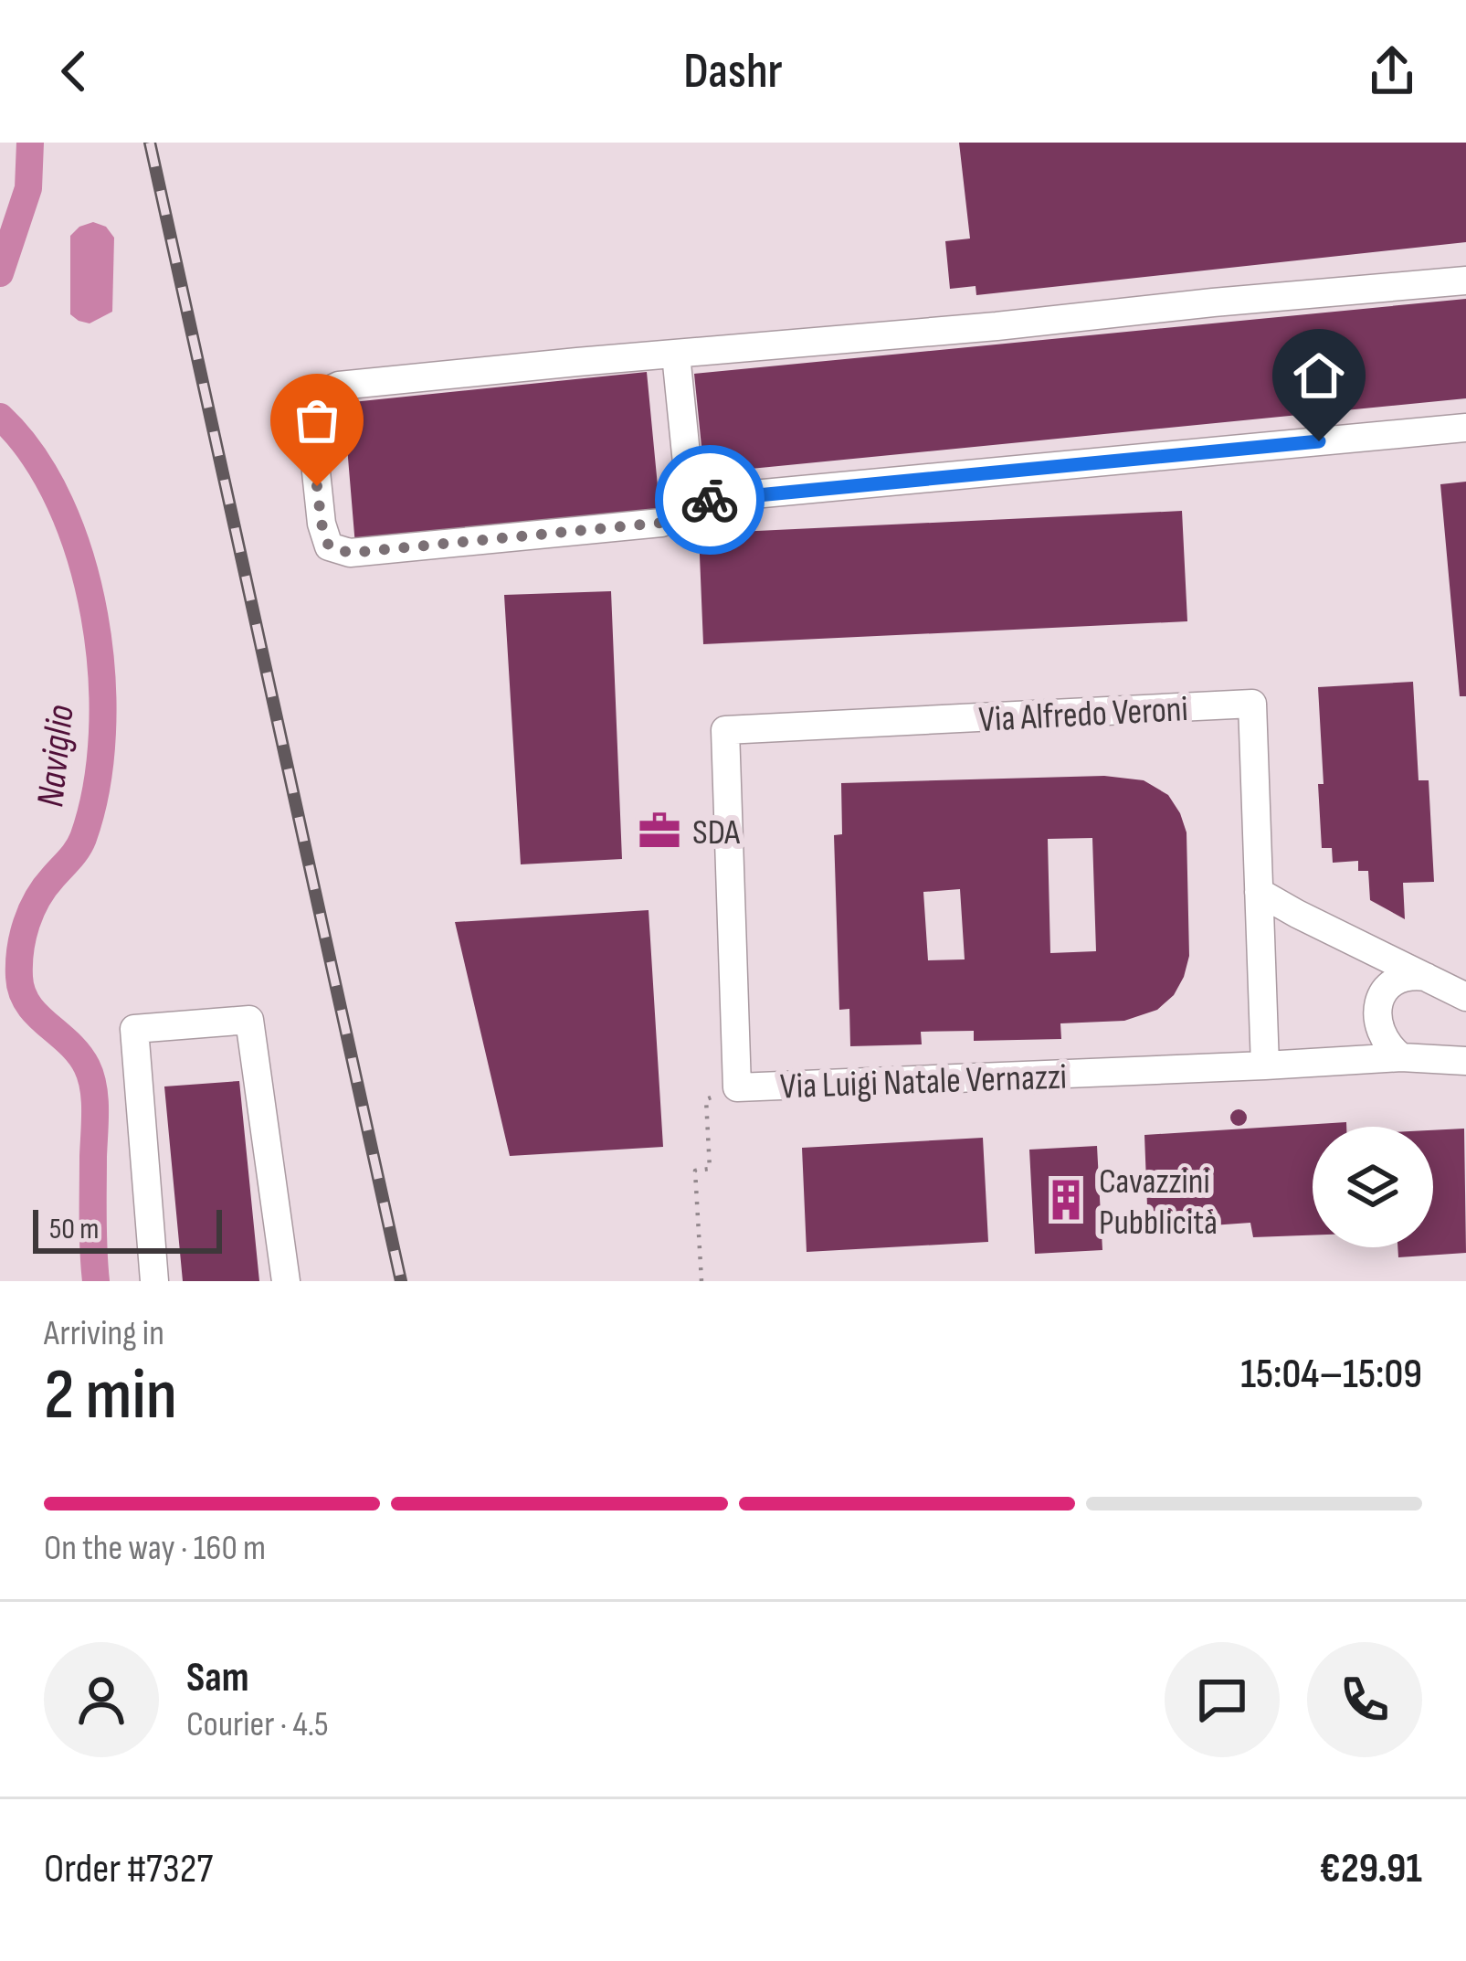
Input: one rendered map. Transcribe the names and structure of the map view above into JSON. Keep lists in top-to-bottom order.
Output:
{
  "streets": {
    "street": ["Via Alfredo Veroni", "Via Luigi Natale Vernazzi"]
  },
  "crossings": [
    ["Via Alfredo Veroni", "Via Luigi Natale Vernazzi"]
  ],
  "water": ["Naviglio"],
  "places": {
    "office": ["SDA"],
    "building": ["Cavazzini Pubblicità"]
  },
  "scale_bar": "50 m",
  "page": {
    "header": "Dashr",
    "scale": "50 m",
    "heading": ["2 min", "Arriving in", "15:04–15:09"],
    "panel": [
      "Sam",
      "Courier · 4.5",
      "Order #7327",
      "€29.91"
    ],
    "bar": "On the way · 160 m"
  }
}
